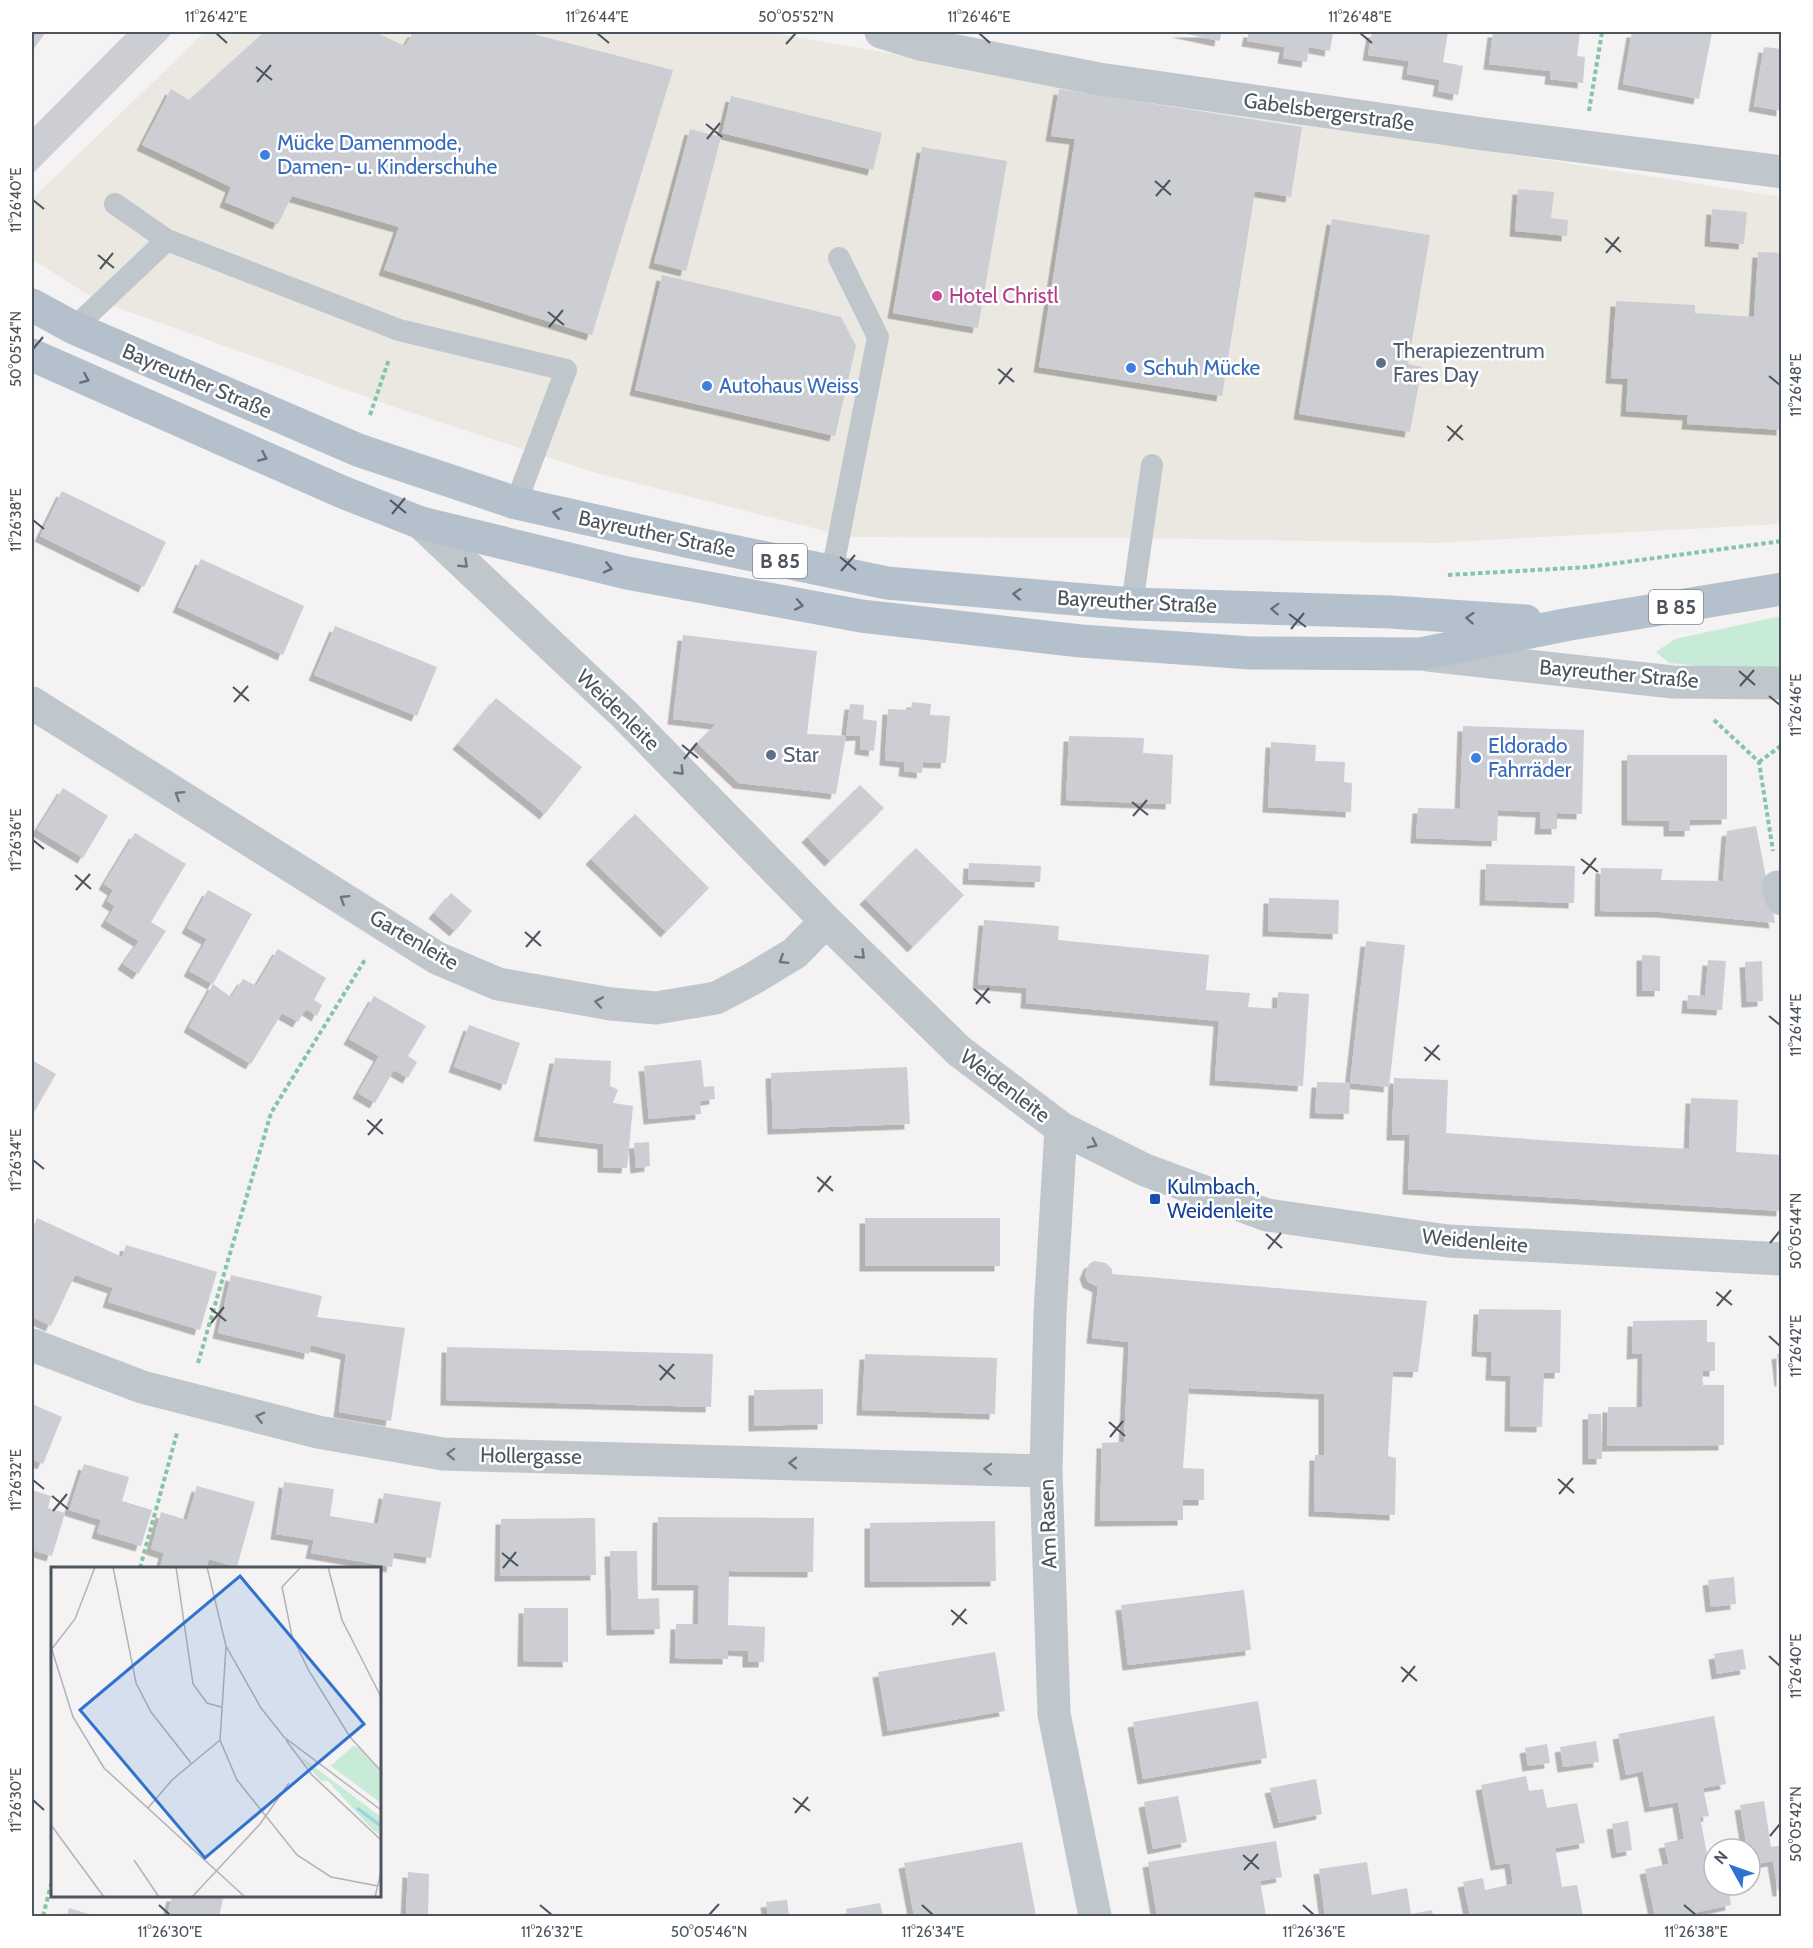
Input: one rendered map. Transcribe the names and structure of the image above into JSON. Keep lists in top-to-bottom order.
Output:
{
  "streets": {
    "main road": ["Bayreuther Straße", "B 85"],
    "street": [
      "Gabelsbergerstraße",
      "Weidenleite",
      "Gartenleite",
      "Hollergasse",
      "Am Rasen"
    ]
  },
  "crossings": [
    ["Bayreuther Straße", "Weidenleite"],
    ["Weidenleite", "Gartenleite"],
    ["Weidenleite", "Am Rasen"],
    ["Hollergasse", "Am Rasen"]
  ],
  "one_way": ["Weidenleite", "Gartenleite", "Hollergasse"],
  "places": {
    "other": [
      "Mücke Damenmode, Damen- u. Kinderschuhe",
      "Hotel Christl",
      "Therapiezentrum Fares Day",
      "Schuh Mücke",
      "Autohaus Weiss",
      "Star",
      "Eldorado Fahrräder"
    ],
    "transit": ["Kulmbach, Weidenleite"]
  },
  "north": "top left",
  "coordinates": [
    "11°26'42\"E",
    "11°26'44\"E",
    "50°05'52\"N",
    "11°26'46\"E",
    "11°26'48\"E",
    "11°26'40\"E",
    "50°05'54\"N",
    "11°26'38\"E",
    "11°26'36\"E",
    "11°26'34\"E",
    "50°05'44\"N",
    "11°26'32\"E",
    "11°26'30\"E",
    "50°05'42\"N",
    "50°05'46\"N"
  ]
}
